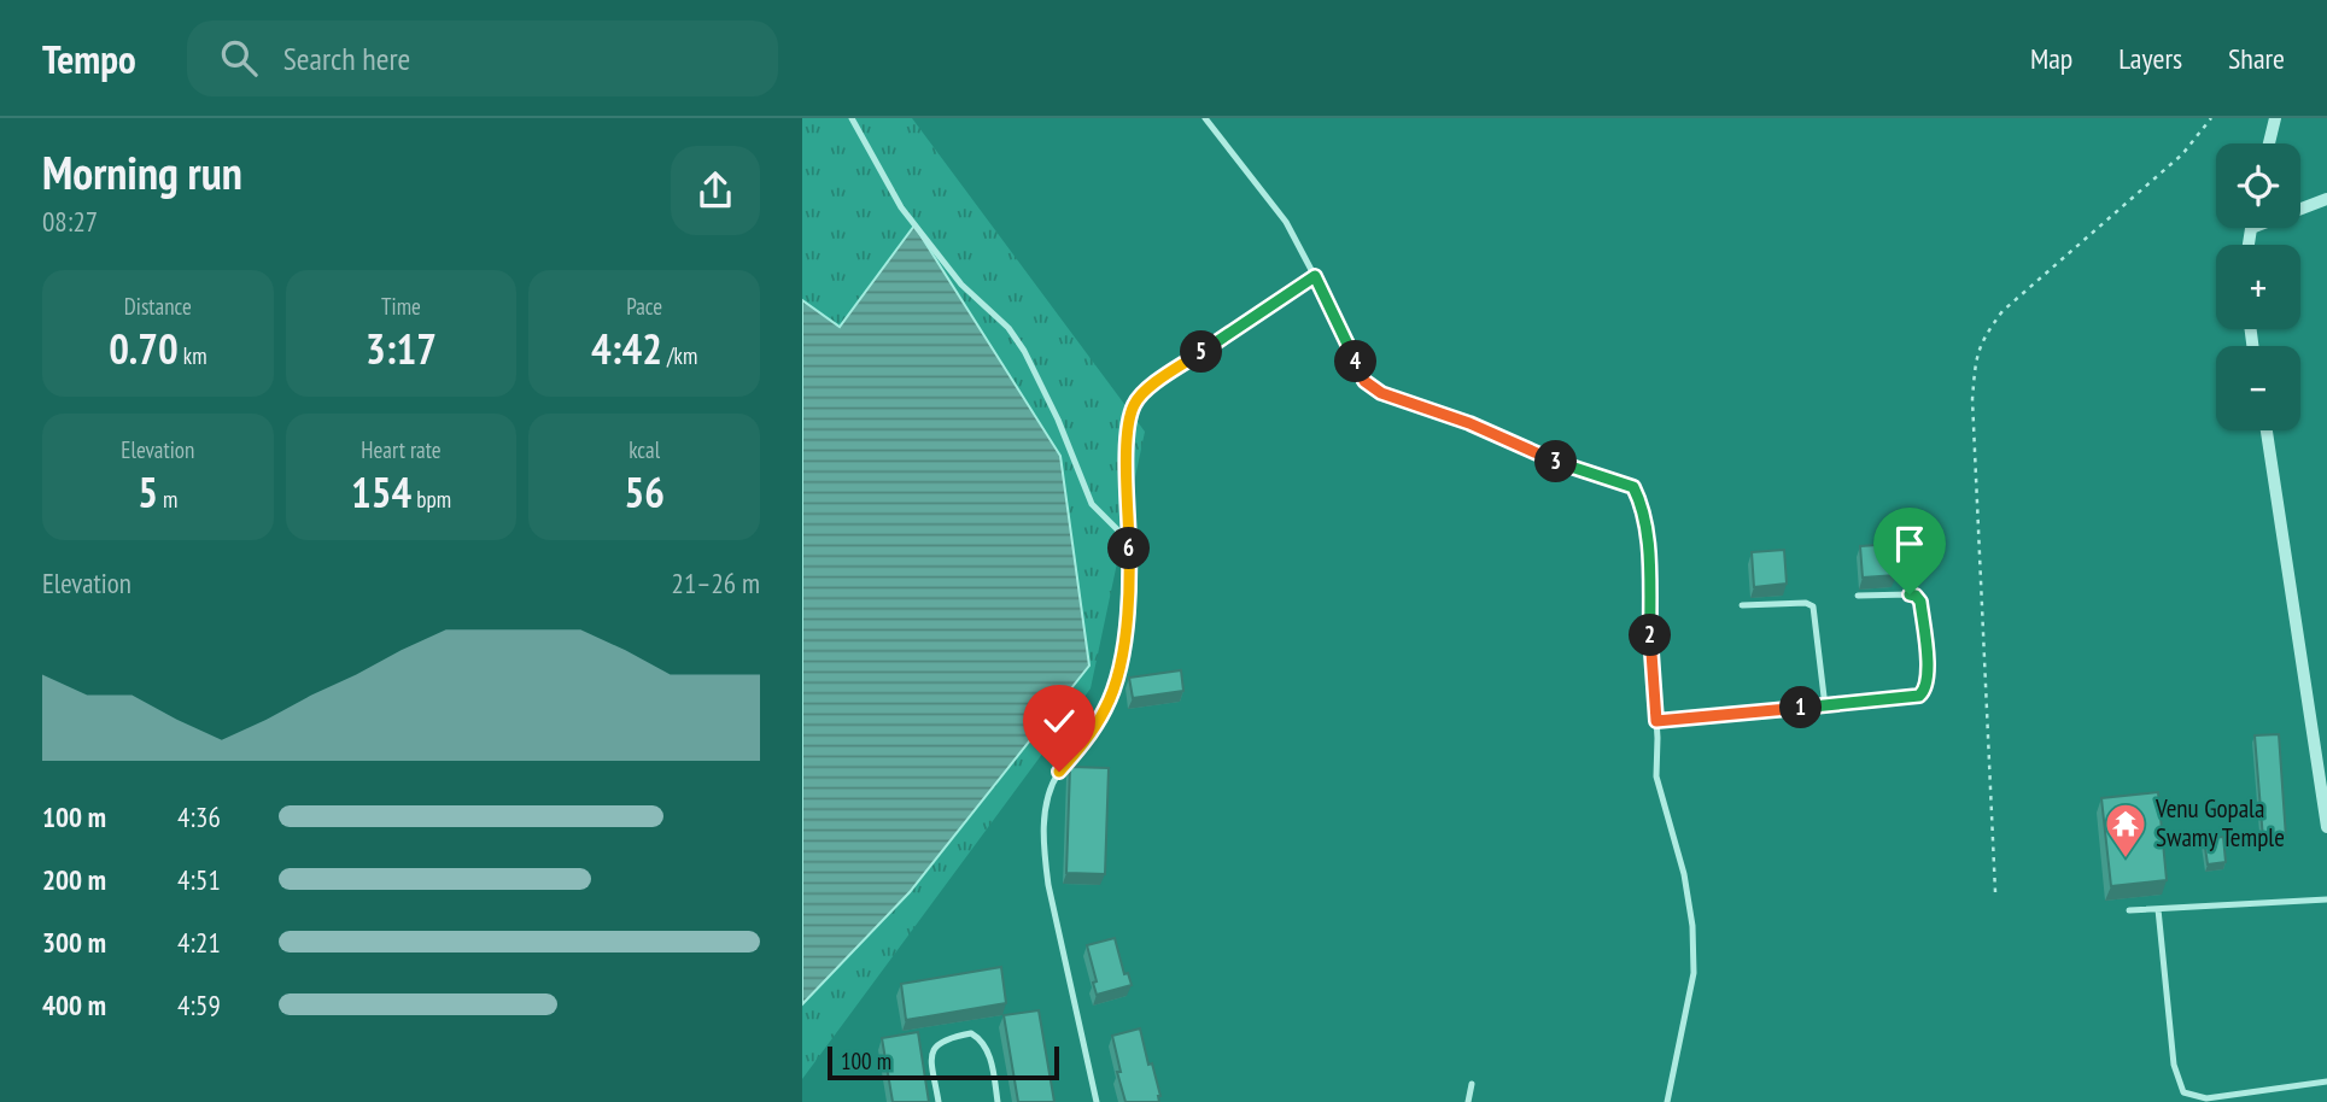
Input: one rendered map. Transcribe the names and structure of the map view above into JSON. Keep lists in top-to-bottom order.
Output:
{
  "places": {
    "temple": ["Venu Gopala Swamy Temple"]
  },
  "scale_bar": "100 m",
  "page": {
    "header": "Tempo",
    "search": "Search here",
    "nav": ["Map", "Layers", "Share"],
    "heading": ["Morning run", "08:27"],
    "map_buttons": ["+", "−"],
    "stats": [
      ["Distance", "0.70 km"],
      ["Time", "3:17"],
      ["Pace", "4:42 /km"],
      ["Elevation", "5 m"],
      ["Heart rate", "154 bpm"],
      ["kcal", "56"]
    ],
    "pins": [
      "5",
      "4",
      "3",
      "6",
      "2",
      "1"
    ],
    "chart": ["Elevation", "21–26 m"],
    "list": [
      {
        "name": "100 m",
        "note": "4:36"
      },
      {
        "name": "200 m",
        "note": "4:51"
      },
      {
        "name": "300 m",
        "note": "4:21"
      },
      {
        "name": "400 m",
        "note": "4:59"
      }
    ],
    "scale": "100 m"
  }
}
